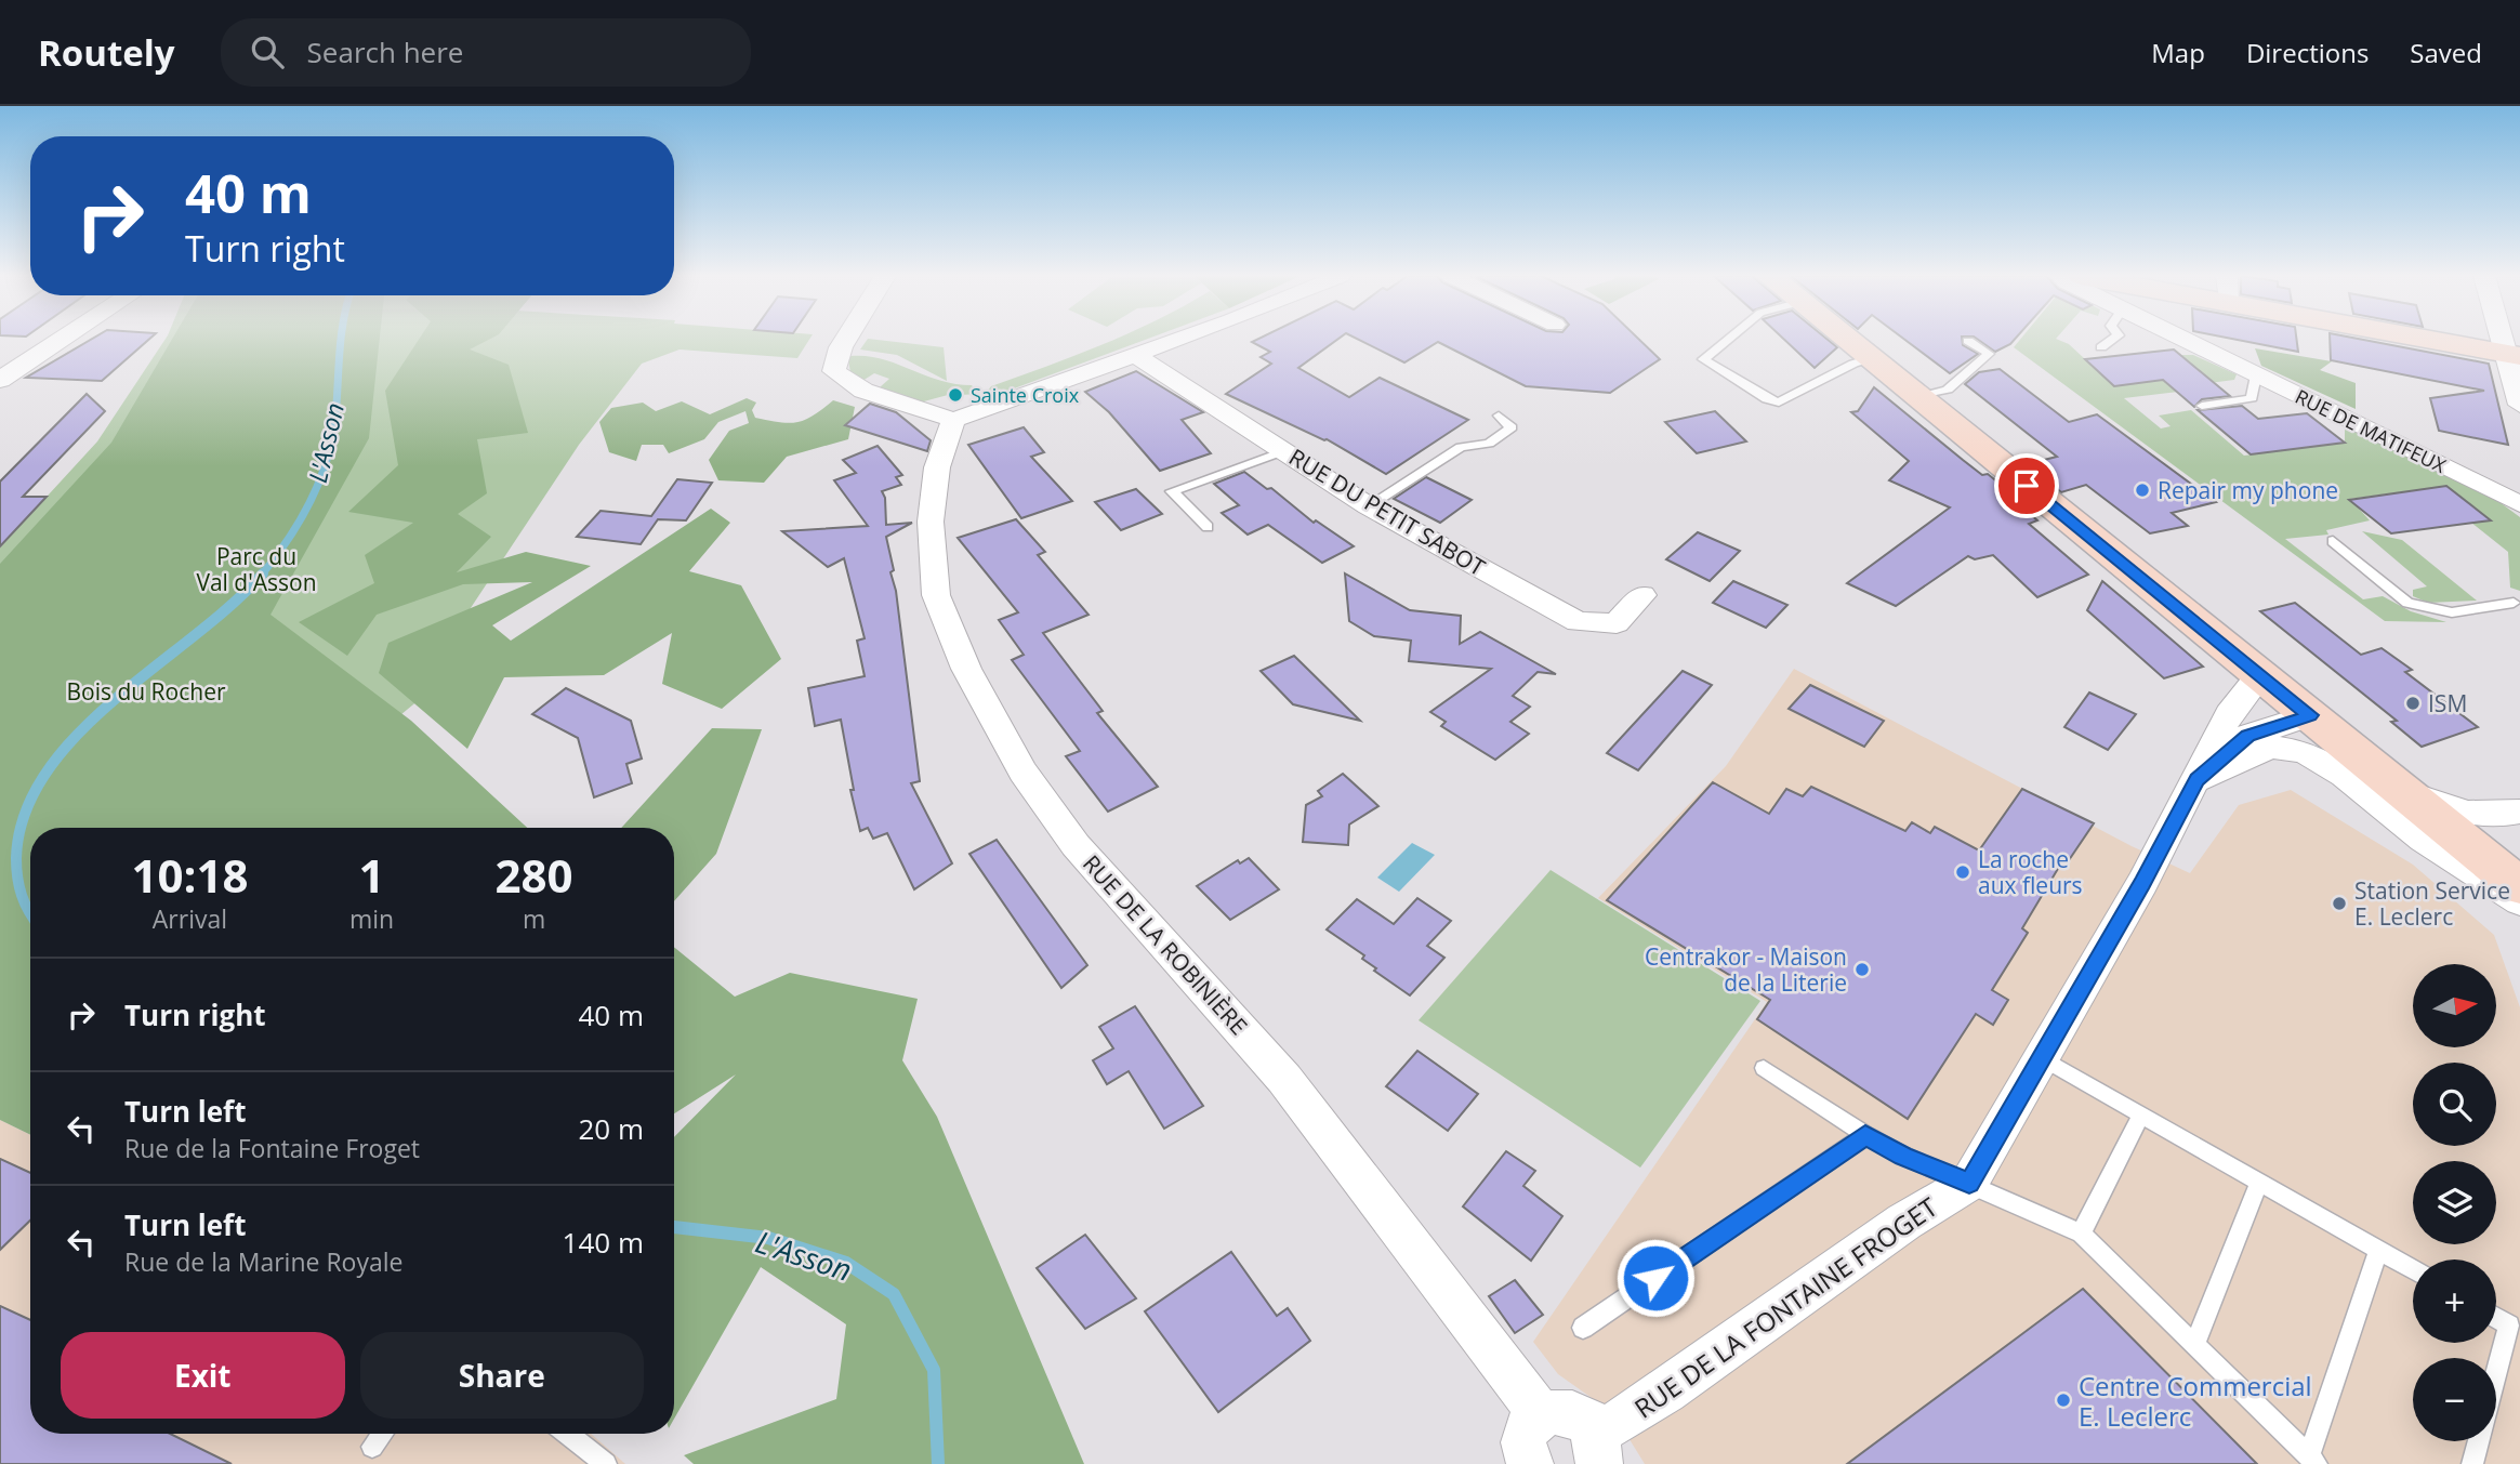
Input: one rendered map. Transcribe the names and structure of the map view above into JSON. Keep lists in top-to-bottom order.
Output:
{
  "streets": {
    "street": [
      "RUE DE MATIFEUX",
      "RUE DU PETIT SABOT",
      "RUE DE LA ROBINIÈRE",
      "RUE DE LA FONTAINE FROGET"
    ]
  },
  "water": ["L'Asson"],
  "parks": ["Parc du Val d'Asson", "Bois du Rocher"],
  "places": [
    "Sainte Croix",
    "Repair my phone",
    "ISM",
    "La roche aux fleurs",
    "Station Service E. Leclerc",
    "Centrakor - Maison de la Literie",
    "Centre Commercial E. Leclerc"
  ],
  "north": "right",
  "page": {
    "header": "Routely",
    "search": "Search here",
    "nav": ["Map", "Directions", "Saved"],
    "turn": ["40 m", "Turn right"],
    "eta": [
      "10:18",
      "Arrival",
      "1",
      "min",
      "280",
      "m"
    ],
    "list": [
      {
        "name": "Turn right",
        "value": "40 m"
      },
      {
        "name": "Turn left",
        "note": "Rue de la Fontaine Froget",
        "value": "20 m"
      },
      {
        "name": "Turn left",
        "note": "Rue de la Marine Royale",
        "value": "140 m"
      }
    ],
    "map_buttons": ["+", "−"],
    "buttons": ["Exit", "Share"]
  }
}
